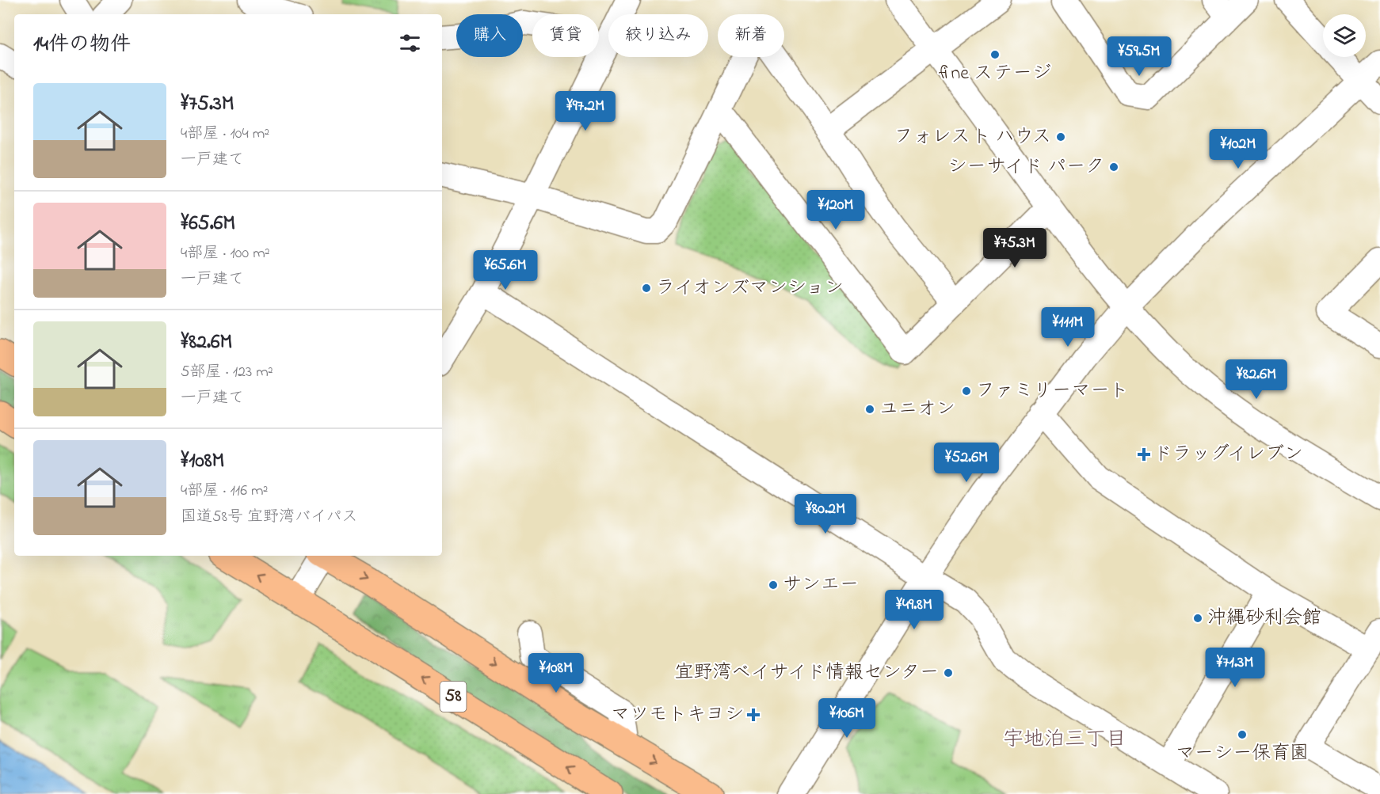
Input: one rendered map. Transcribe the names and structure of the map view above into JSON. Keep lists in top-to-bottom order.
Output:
{
  "streets": {
    "highway": ["58"]
  },
  "districts": ["宇地泊三丁目"],
  "places": {
    "other": [
      "fine ステージ",
      "フォレスト ハウス",
      "シーサイド パーク",
      "ライオンズマンション",
      "ファミリーマート",
      "ユニオン",
      "サンエー",
      "沖縄砂利会館",
      "宜野湾ベイサイド情報センター",
      "マーシー保育園"
    ],
    "health": ["ドラッグイレブン", "マツモトキヨシ"]
  },
  "page": {
    "chip": [
      "購入",
      "賃貸",
      "絞り込み",
      "新着"
    ],
    "heading": "14件の物件",
    "price": [
      "¥59.5M",
      "¥97.2M",
      "¥102M",
      "¥120M",
      "¥75.3M",
      "¥65.6M",
      "¥111M",
      "¥82.6M",
      "¥52.6M",
      "¥80.2M",
      "¥49.8M",
      "¥71.3M",
      "¥108M",
      "¥106M"
    ],
    "list": [
      {
        "name": "¥75.3M",
        "note": "4部屋 · 104 m² · 一戸建て"
      },
      {
        "name": "¥65.6M",
        "note": "4部屋 · 100 m² · 一戸建て"
      },
      {
        "name": "¥82.6M",
        "note": "5部屋 · 123 m² · 一戸建て"
      },
      {
        "name": "¥108M",
        "note": "4部屋 · 116 m² · 国道58号 宜野湾バイパス"
      }
    ]
  }
}
